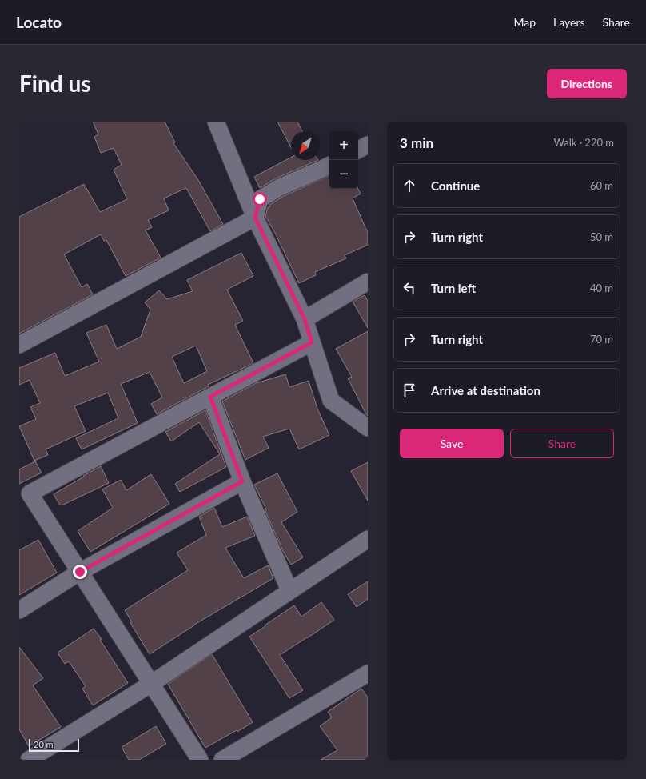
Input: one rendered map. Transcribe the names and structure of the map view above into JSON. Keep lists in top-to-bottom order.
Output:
{
  "scale_bar": "20 m",
  "north": "bottom left",
  "page": {
    "header": "Locato",
    "nav": ["Map", "Layers", "Share"],
    "buttons": [
      "Directions",
      ["Save", "Share"]
    ],
    "title": "Find us",
    "heading": ["3 min", "Walk · 220 m"],
    "map_buttons": ["+", "−"],
    "list": [
      ["Continue", "60 m"],
      ["Turn right", "50 m"],
      ["Turn left", "40 m"],
      ["Turn right", "70 m"],
      "Arrive at destination"
    ],
    "scale": "20 m"
  }
}
